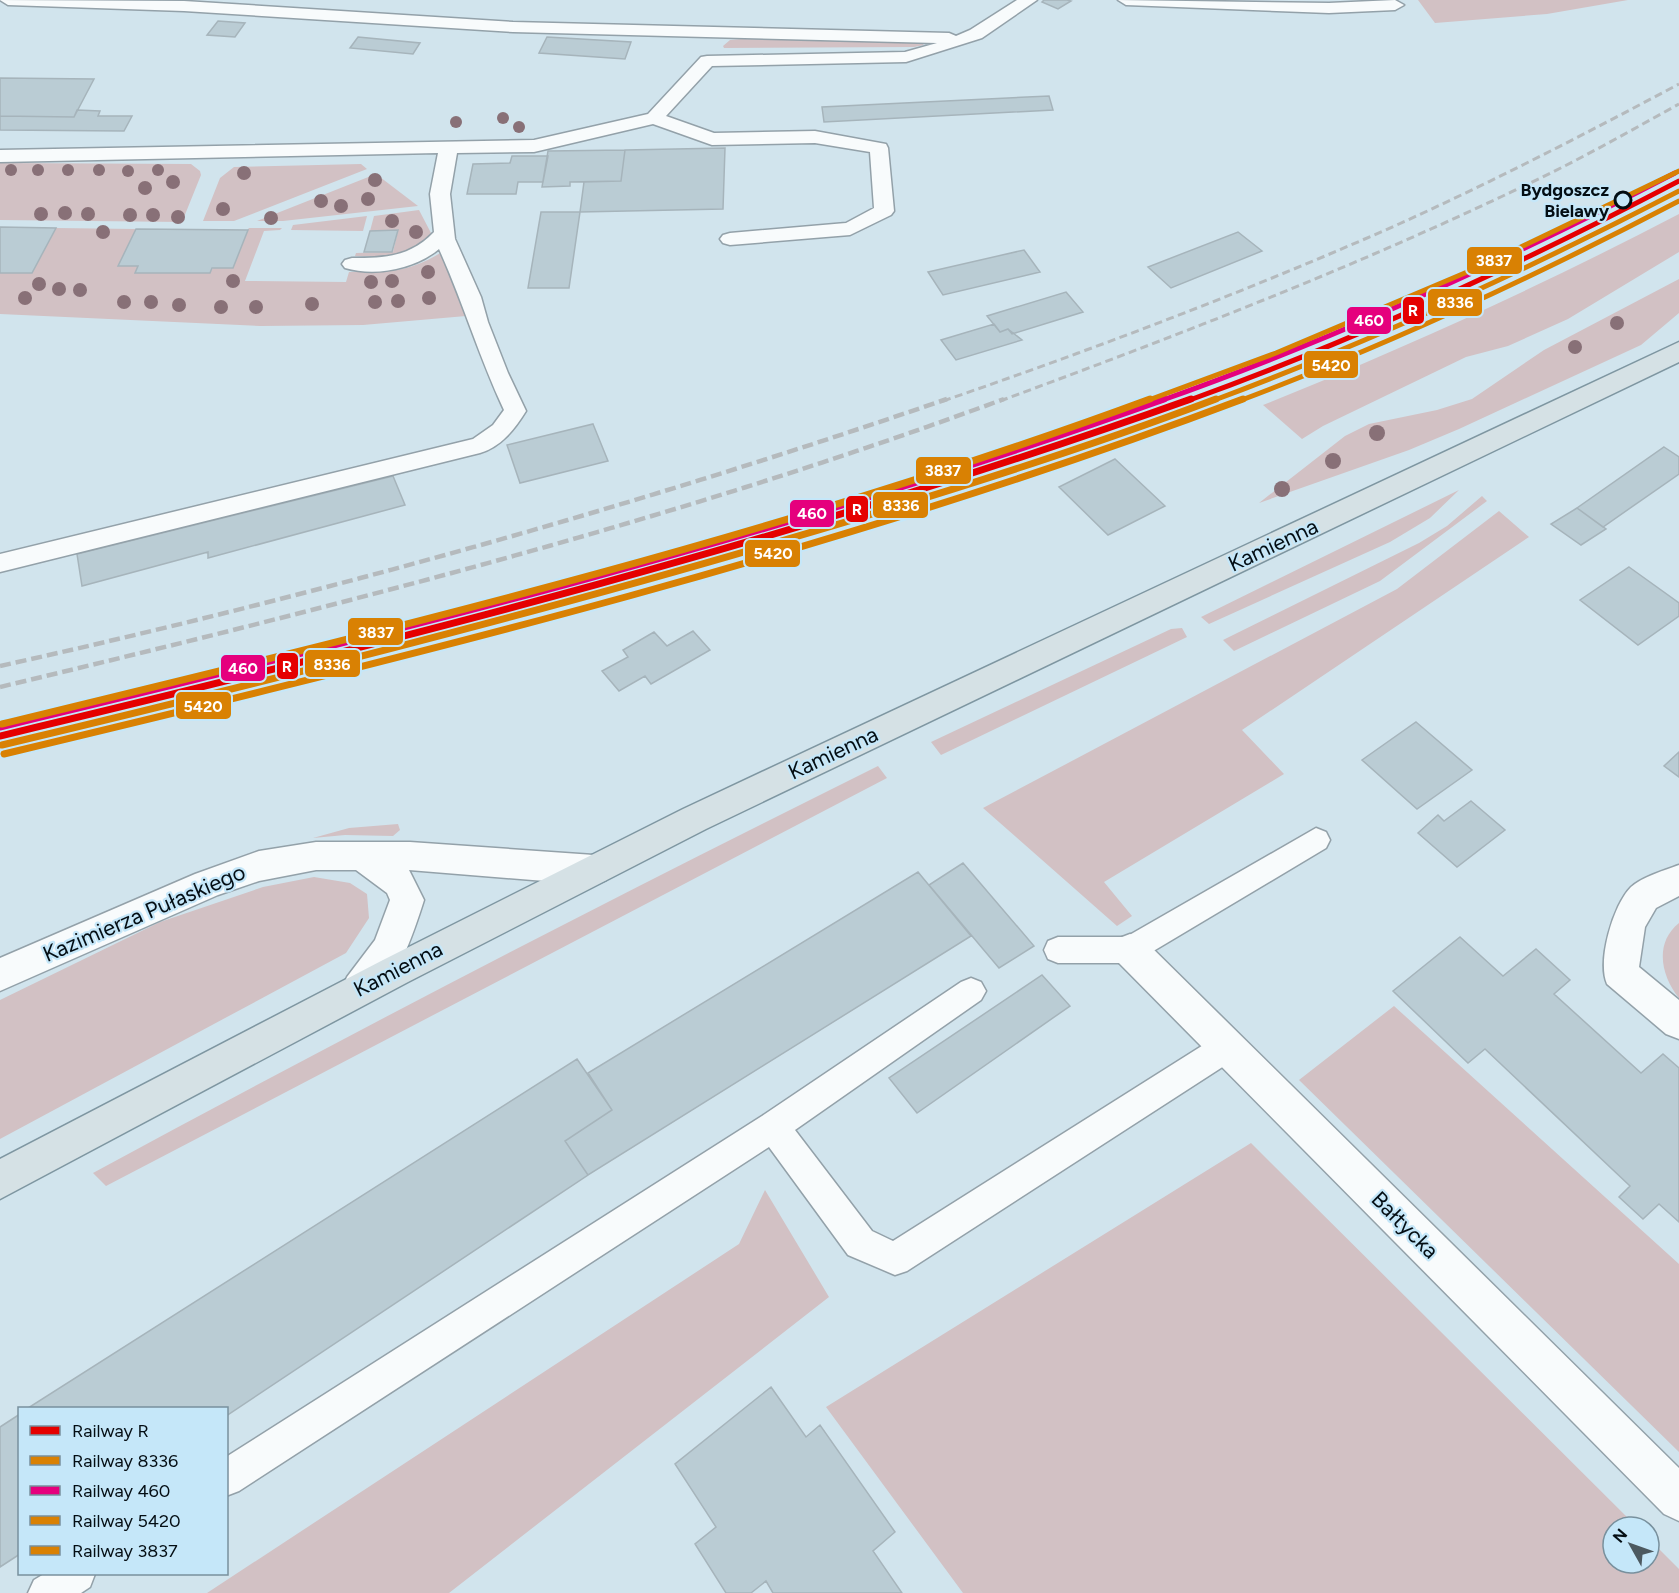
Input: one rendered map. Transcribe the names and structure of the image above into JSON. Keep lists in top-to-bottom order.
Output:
{
  "streets": {
    "main road": ["Kamienna"],
    "street": ["Kazimierza Pułaskiego", "Bałtycka"]
  },
  "crossings": [
    ["Kamienna", "Kazimierza Pułaskiego"]
  ],
  "places": ["Bydgoszcz Bielawy"],
  "lines": [
    "rail line 3837",
    "rail line 460",
    "rail line R",
    "rail line 8336",
    "rail line 5420"
  ],
  "legend": [
    "Railway R",
    "Railway 8336",
    "Railway 460",
    "Railway 5420",
    "Railway 3837"
  ],
  "north": "top left"
}
